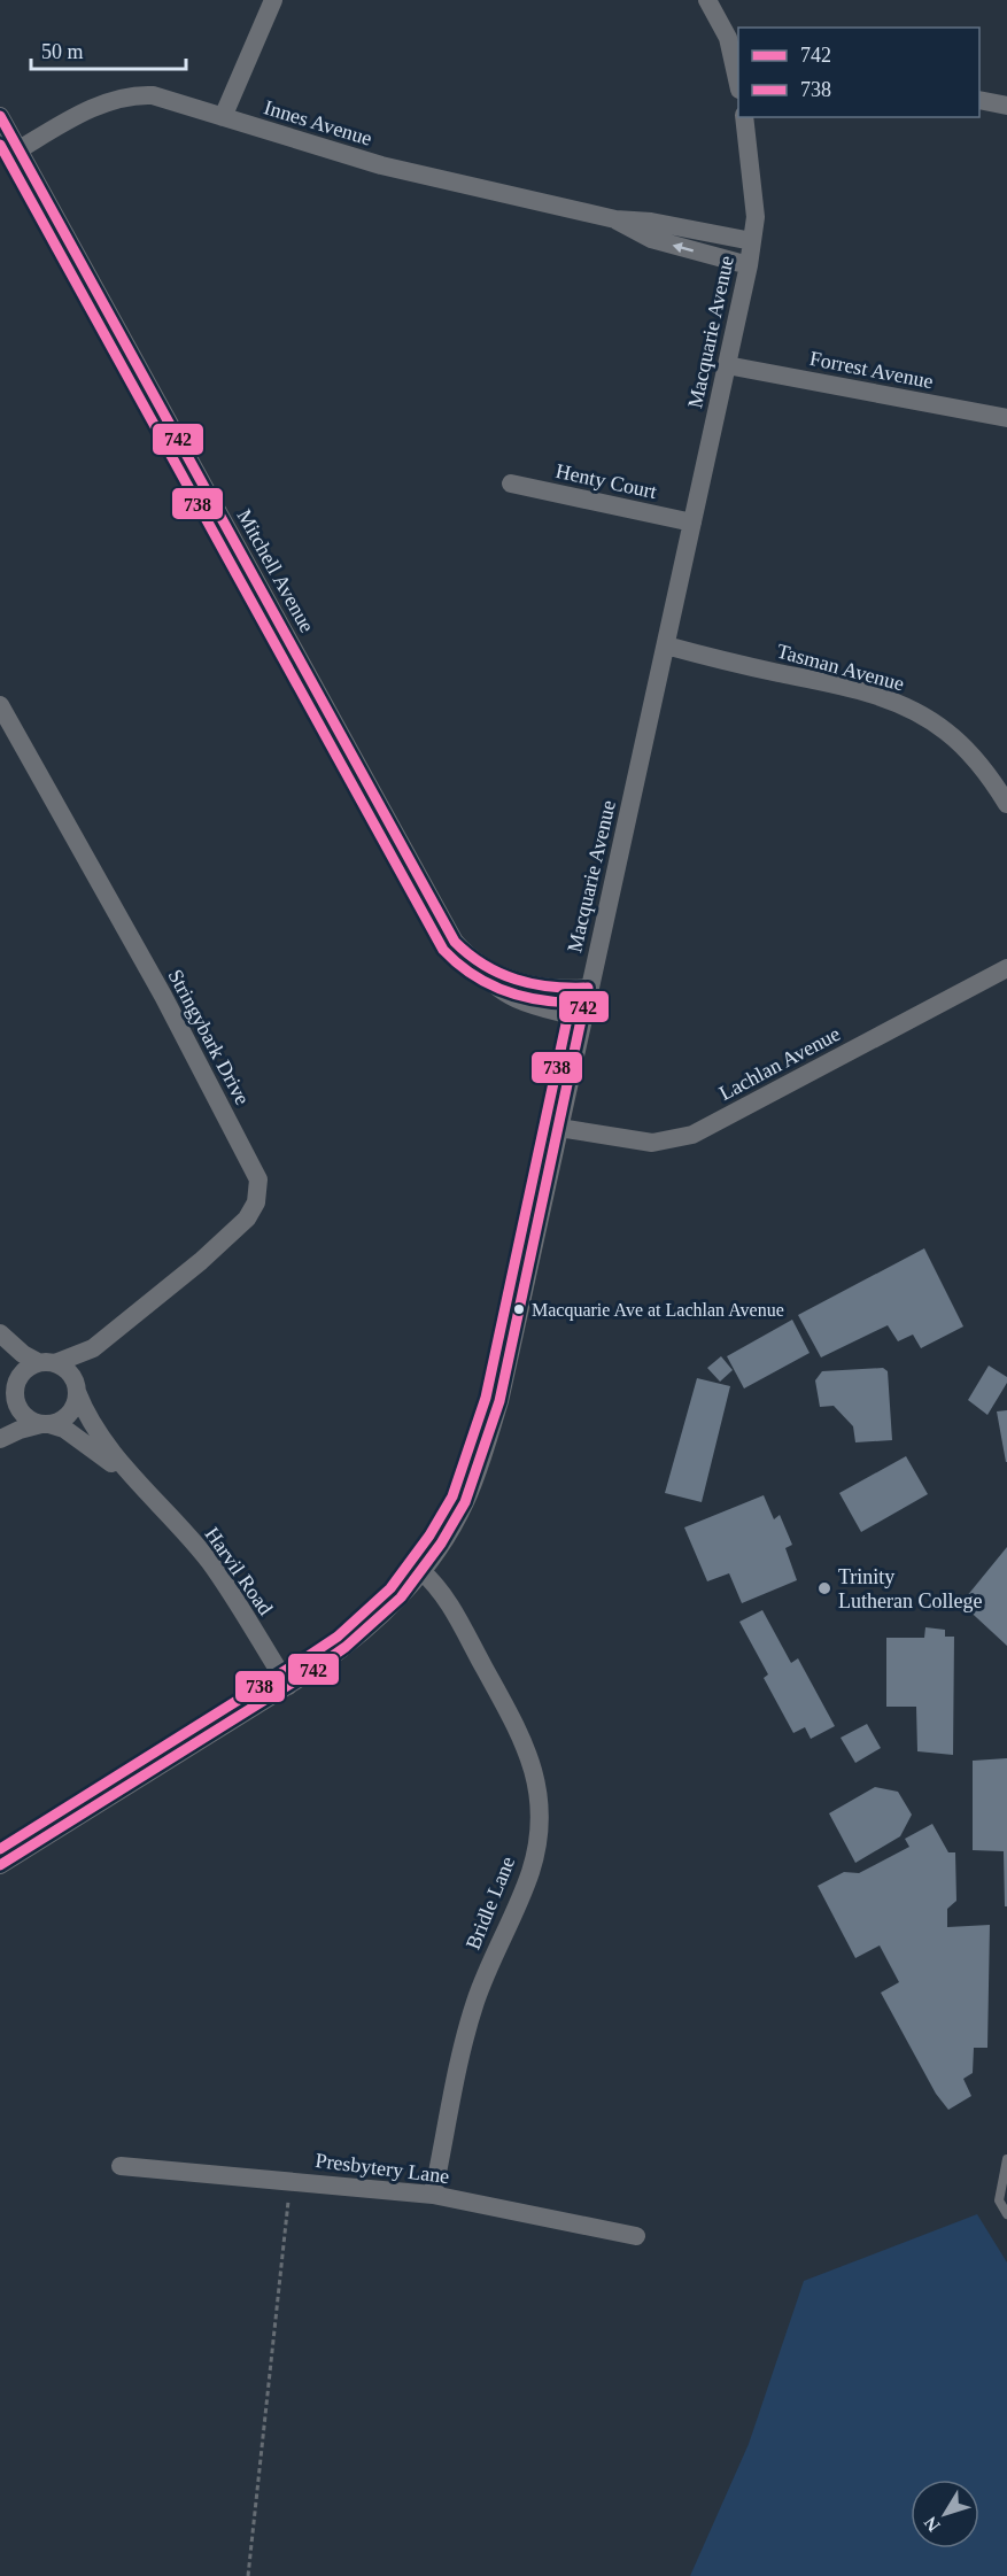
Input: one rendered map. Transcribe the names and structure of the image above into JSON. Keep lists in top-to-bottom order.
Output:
{
  "streets": {
    "street": [
      "Innes Avenue",
      "Macquarie Avenue",
      "Forrest Avenue",
      "Henty Court",
      "Mitchell Avenue",
      "Tasman Avenue",
      "Stringybark Drive",
      "Lachlan Avenue",
      "Harvil Road",
      "Bridle Lane",
      "Presbytery Lane"
    ]
  },
  "crossings": [
    ["Innes Avenue", "Macquarie Avenue"],
    ["Innes Avenue", "Mitchell Avenue"],
    ["Macquarie Avenue", "Forrest Avenue"],
    ["Macquarie Avenue", "Henty Court"],
    ["Macquarie Avenue", "Mitchell Avenue"],
    ["Macquarie Avenue", "Tasman Avenue"],
    ["Macquarie Avenue", "Lachlan Avenue"],
    ["Macquarie Avenue", "Harvil Road"],
    ["Macquarie Avenue", "Bridle Lane"],
    ["Stringybark Drive", "Harvil Road"],
    ["Bridle Lane", "Presbytery Lane"]
  ],
  "places": ["Macquarie Ave at Lachlan Avenue", "Trinity Lutheran College"],
  "lines": ["transit line 742", "transit line 738"],
  "legend": ["742", "738"],
  "scale_bar": "50 m",
  "north": "bottom left"
}
